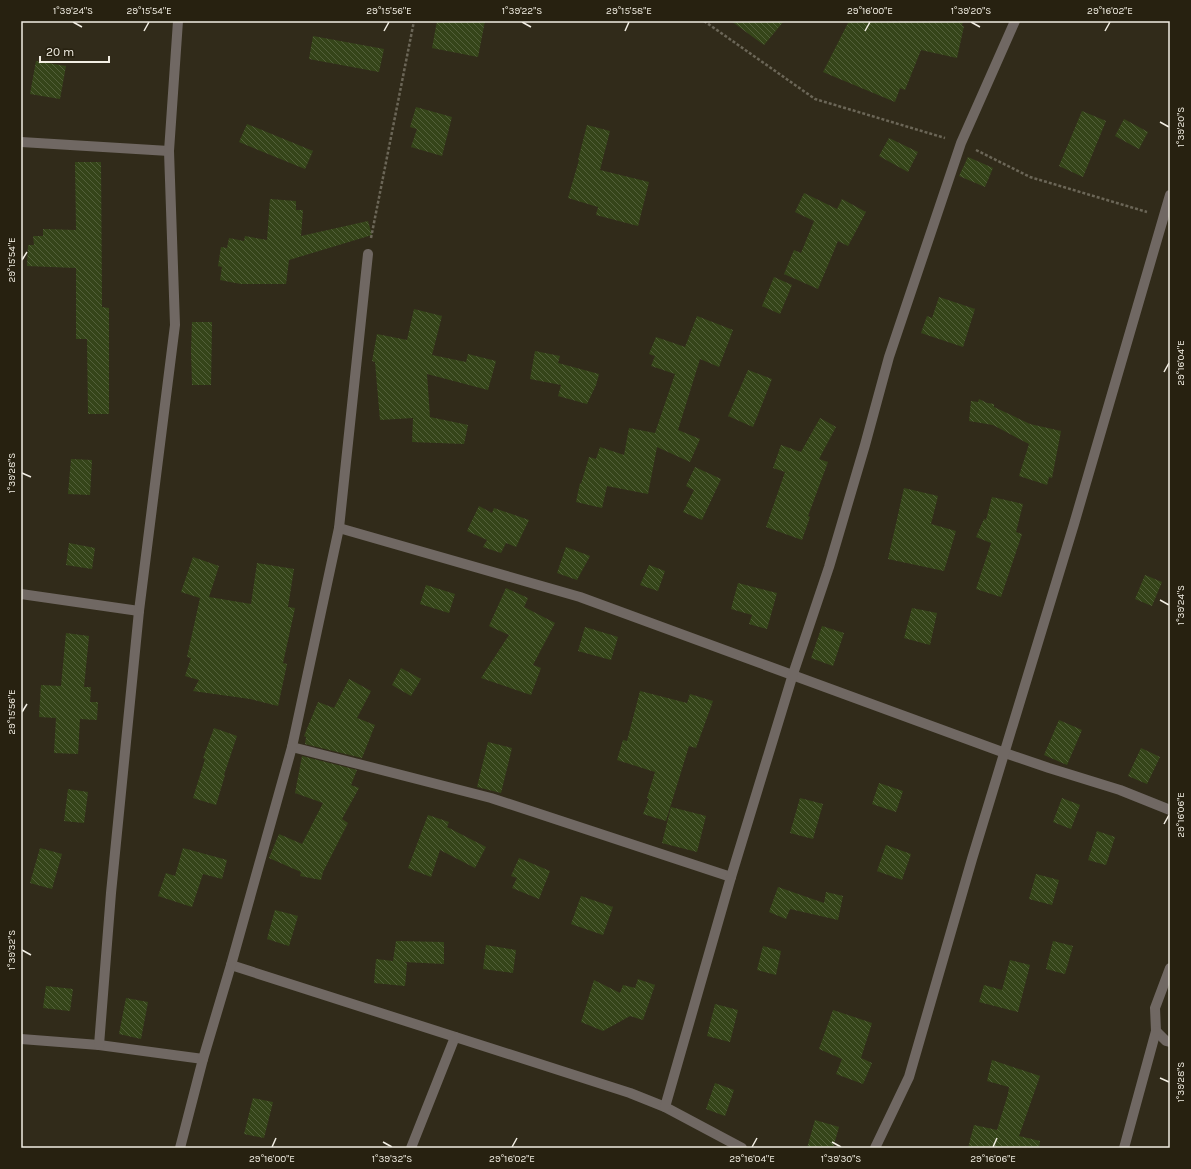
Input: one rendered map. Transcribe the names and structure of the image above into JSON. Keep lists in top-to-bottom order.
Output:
{
  "scale_bar": "20 m",
  "coordinates": [
    "1°39'24\"S",
    "29°15'54\"E",
    "29°15'56\"E",
    "1°39'22\"S",
    "29°15'58\"E",
    "29°16'00\"E",
    "1°39'20\"S",
    "29°16'02\"E",
    "29°16'04\"E",
    "1°39'28\"S",
    "29°16'06\"E",
    "1°39'32\"S",
    "1°39'30\"S"
  ]
}
